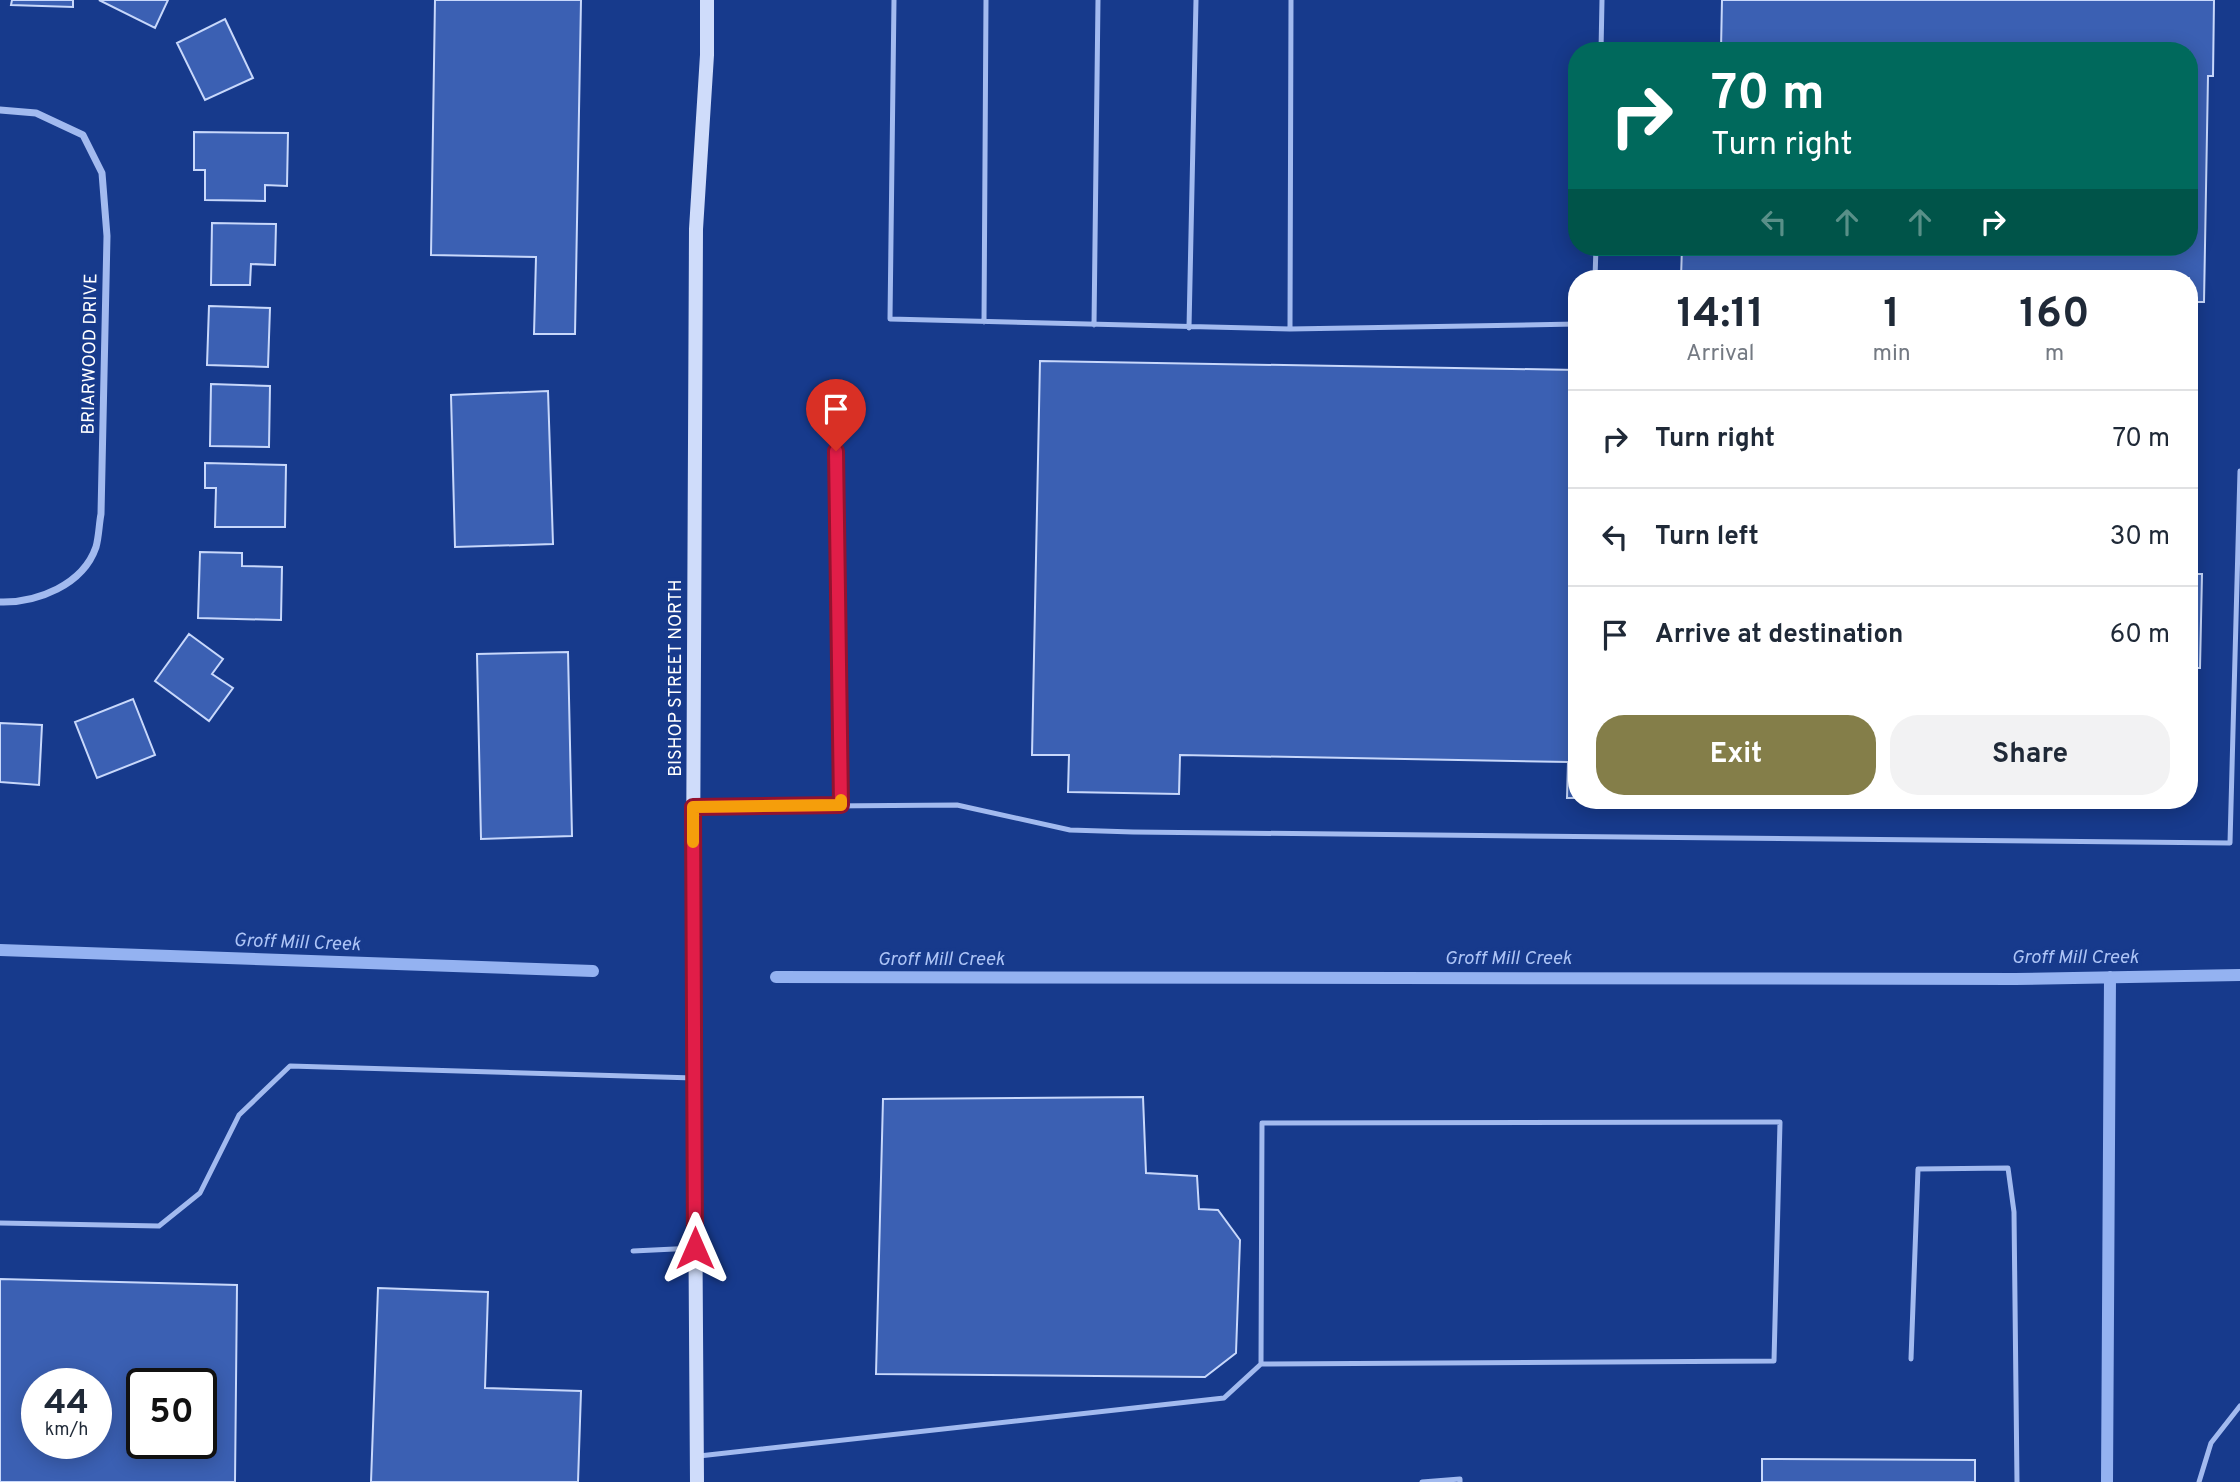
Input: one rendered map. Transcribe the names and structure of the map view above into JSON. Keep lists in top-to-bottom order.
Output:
{
  "streets": {
    "main road": ["BISHOP STREET NORTH"],
    "street": ["BRIARWOOD DRIVE"]
  },
  "water": ["Groff Mill Creek"],
  "page": {
    "turn": ["70 m", "Turn right"],
    "eta": [
      "14:11",
      "Arrival",
      "1",
      "min",
      "160",
      "m"
    ],
    "list": [
      {
        "name": "Turn right",
        "value": "70 m"
      },
      {
        "name": "Turn left",
        "value": "30 m"
      },
      {
        "name": "Arrive at destination",
        "value": "60 m"
      }
    ],
    "buttons": ["Exit", "Share"],
    "speed": "44 km/h",
    "limit": "50"
  }
}
